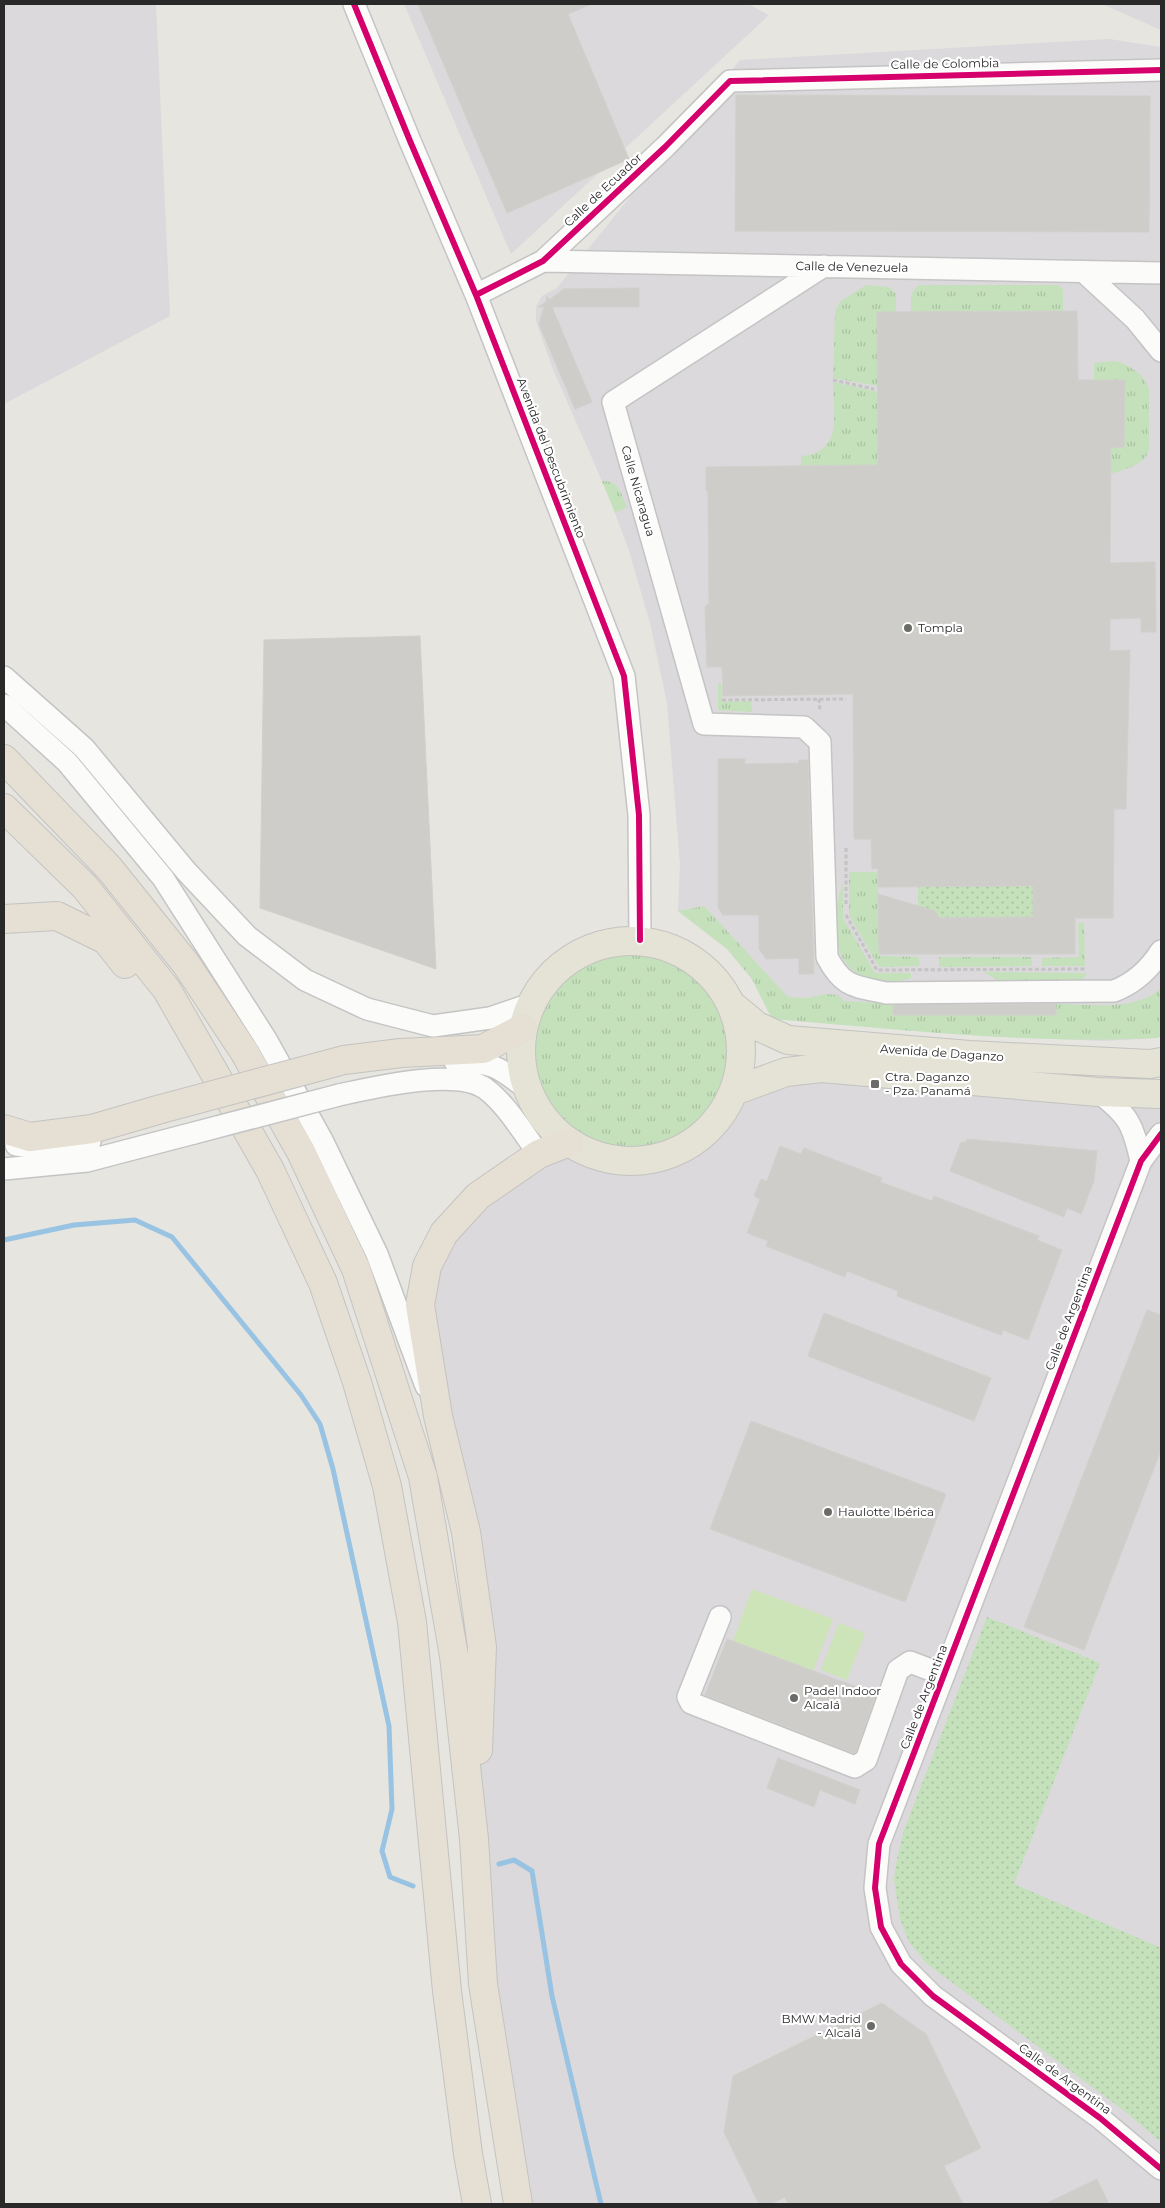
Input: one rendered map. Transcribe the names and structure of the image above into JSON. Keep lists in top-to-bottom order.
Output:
{
  "streets": {
    "main road": ["Avenida de Daganzo"],
    "street": [
      "Calle de Colombia",
      "Calle de Ecuador",
      "Calle de Venezuela",
      "Avenida del Descubrimiento",
      "Calle Nicaragua",
      "Calle de Argentina"
    ]
  },
  "crossings": [
    ["Calle de Colombia", "Calle de Ecuador"],
    ["Calle de Ecuador", "Calle de Venezuela"],
    ["Calle de Ecuador", "Avenida del Descubrimiento"],
    ["Calle de Venezuela", "Calle Nicaragua"]
  ],
  "places": {
    "other": [
      "Tompla",
      "Haulotte Ibérica",
      "Padel Indoor Alcalá",
      "BMW Madrid - Alcalá"
    ],
    "transit": ["Ctra. Daganzo - Pza. Panamá"]
  }
}
